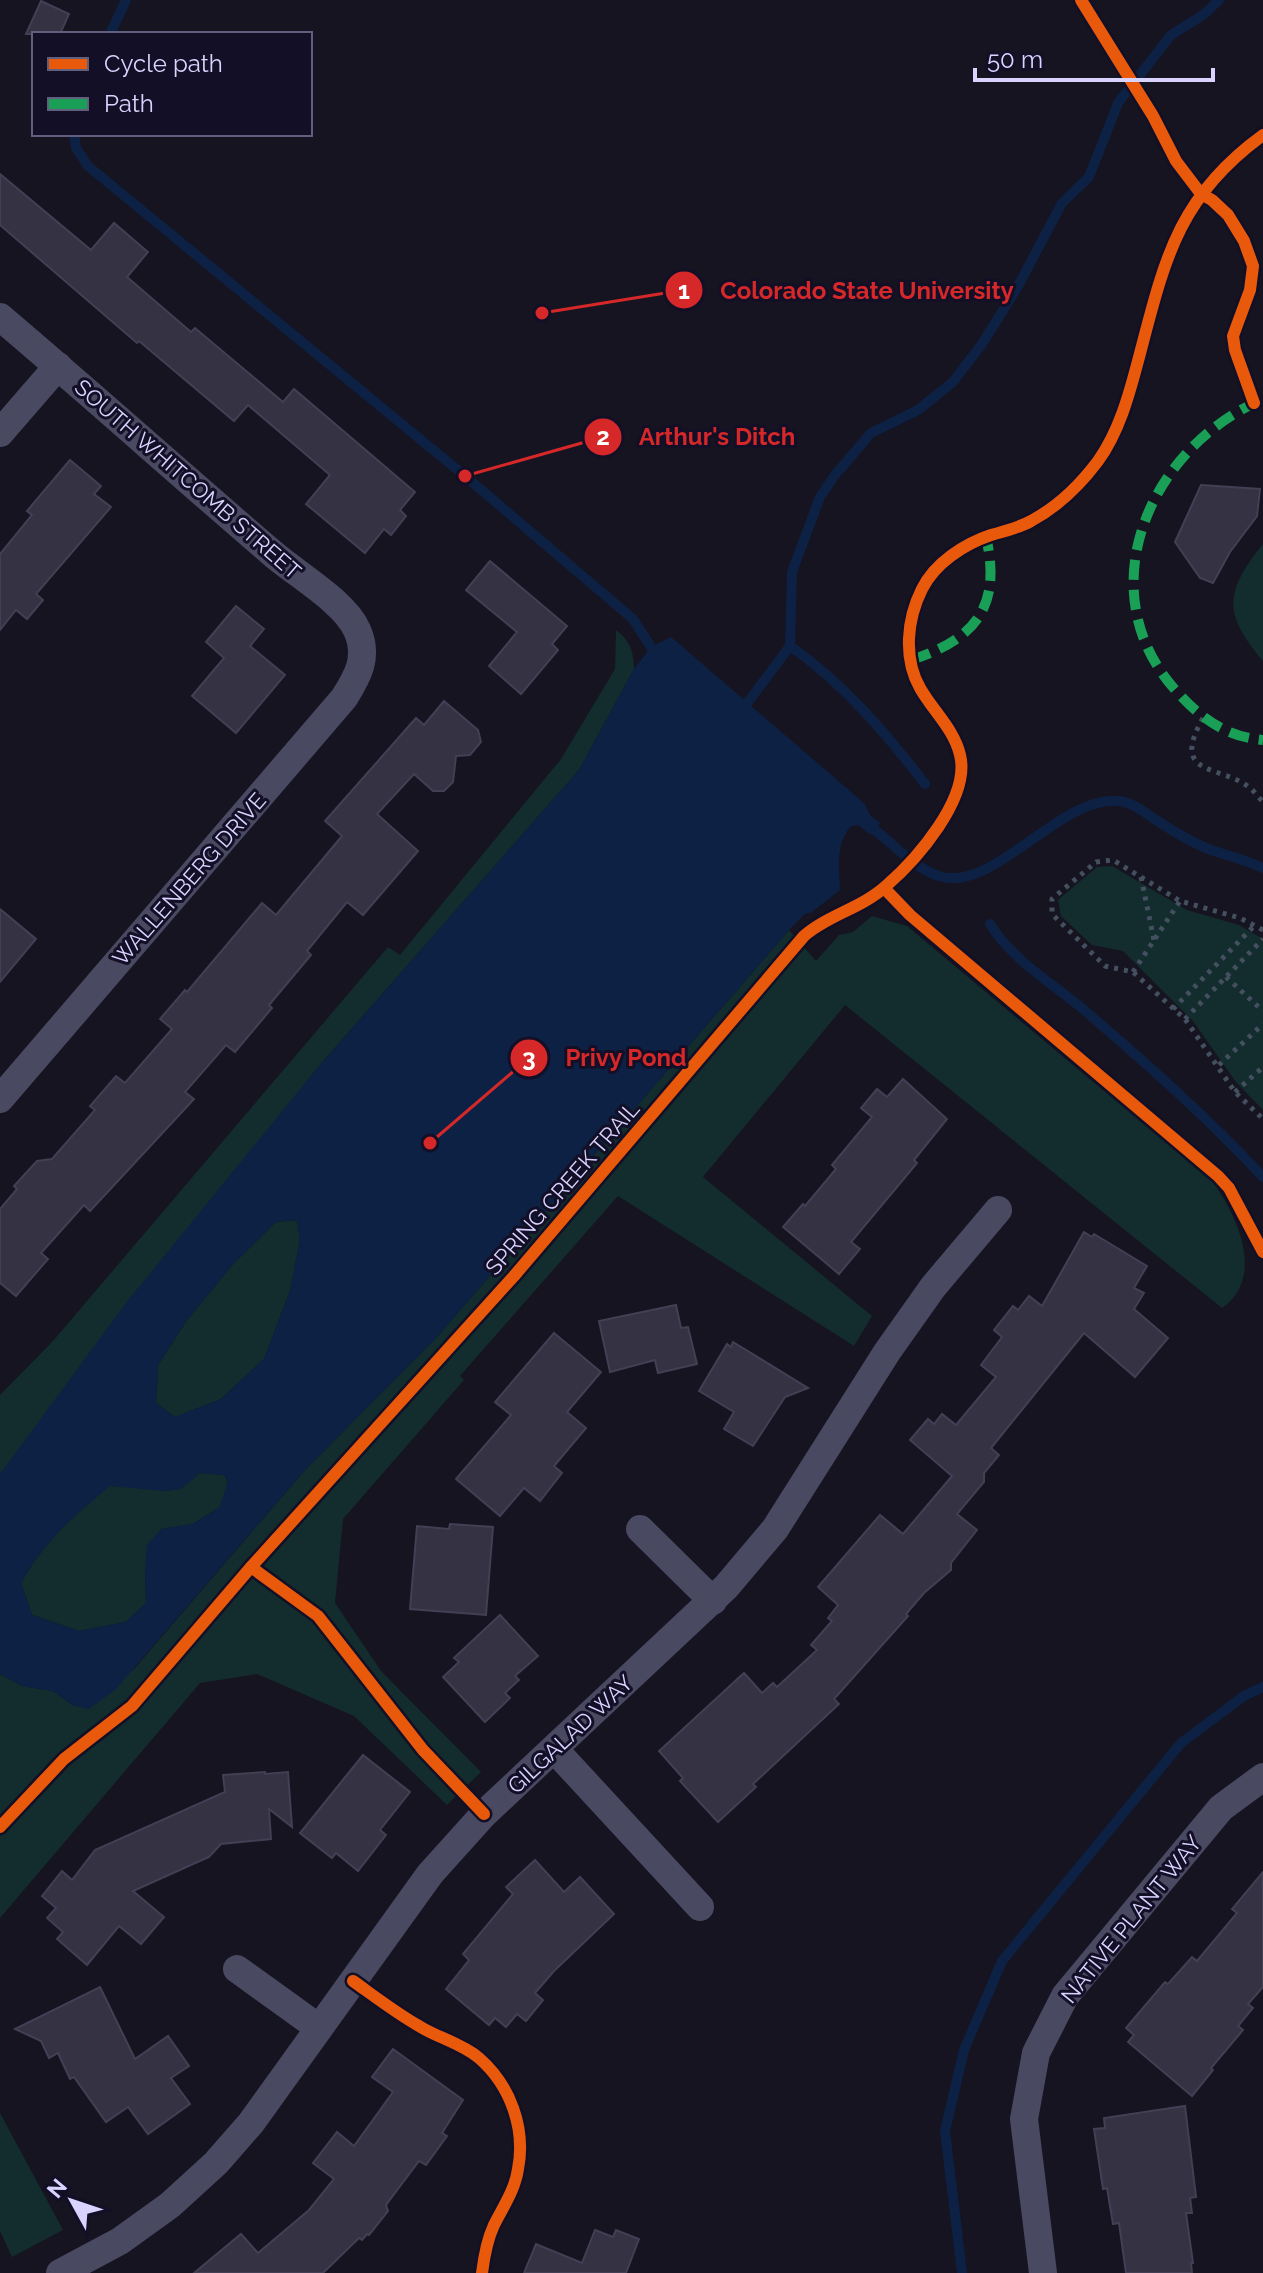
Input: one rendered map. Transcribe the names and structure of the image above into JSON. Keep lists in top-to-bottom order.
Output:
{
  "streets": {
    "street": [
      "SOUTH WHITCOMB STREET",
      "WALLENBERG DRIVE",
      "GILGALAD WAY",
      "NATIVE PLANT WAY"
    ],
    "cycle path": ["SPRING CREEK TRAIL"]
  },
  "crossings": [
    ["SOUTH WHITCOMB STREET", "WALLENBERG DRIVE"]
  ],
  "places": ["Colorado State University", "Arthur's Ditch", "Privy Pond"],
  "legend": ["Cycle path", "Path"],
  "scale_bar": "50 m",
  "north": "top left"
}
